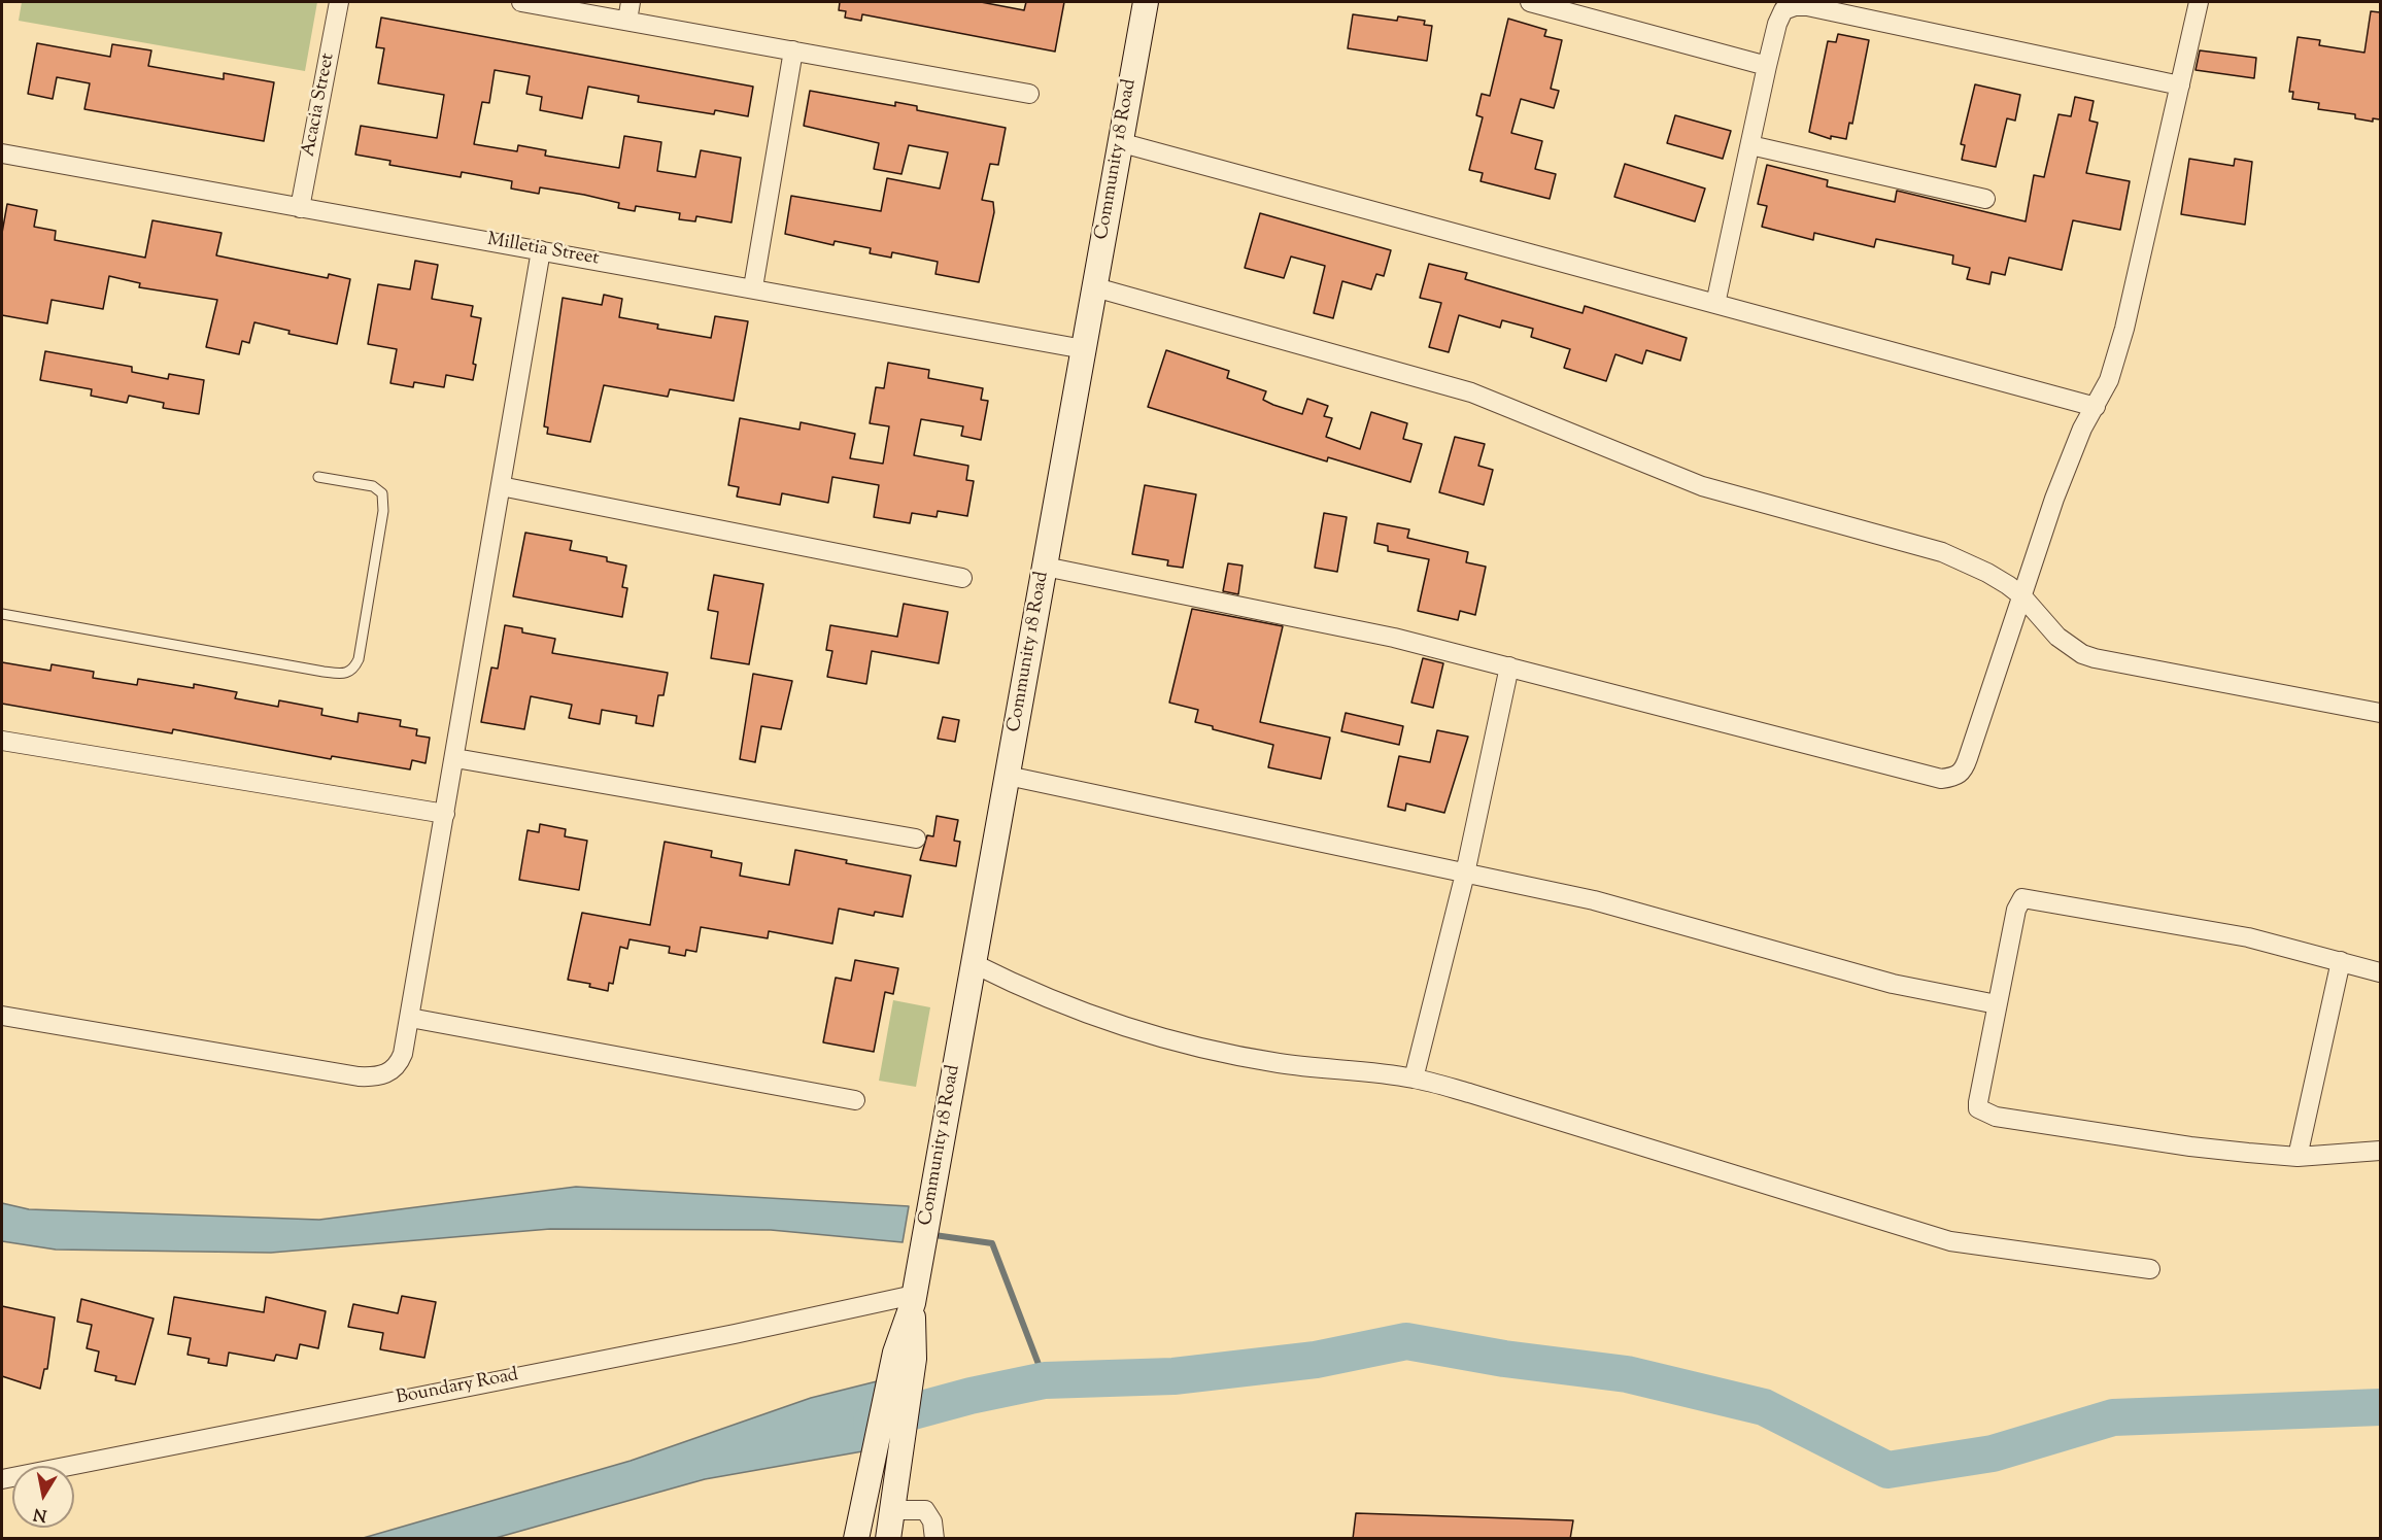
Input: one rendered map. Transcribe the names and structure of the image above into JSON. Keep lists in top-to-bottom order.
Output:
{
  "streets": {
    "main road": ["Community 18 Road"],
    "street": ["Acacia Street", "Milletia Street", "Boundary Road"]
  },
  "crossings": [
    ["Acacia Street", "Milletia Street"],
    ["Community 18 Road", "Milletia Street"],
    ["Community 18 Road", "Boundary Road"]
  ],
  "north": "bottom"
}
